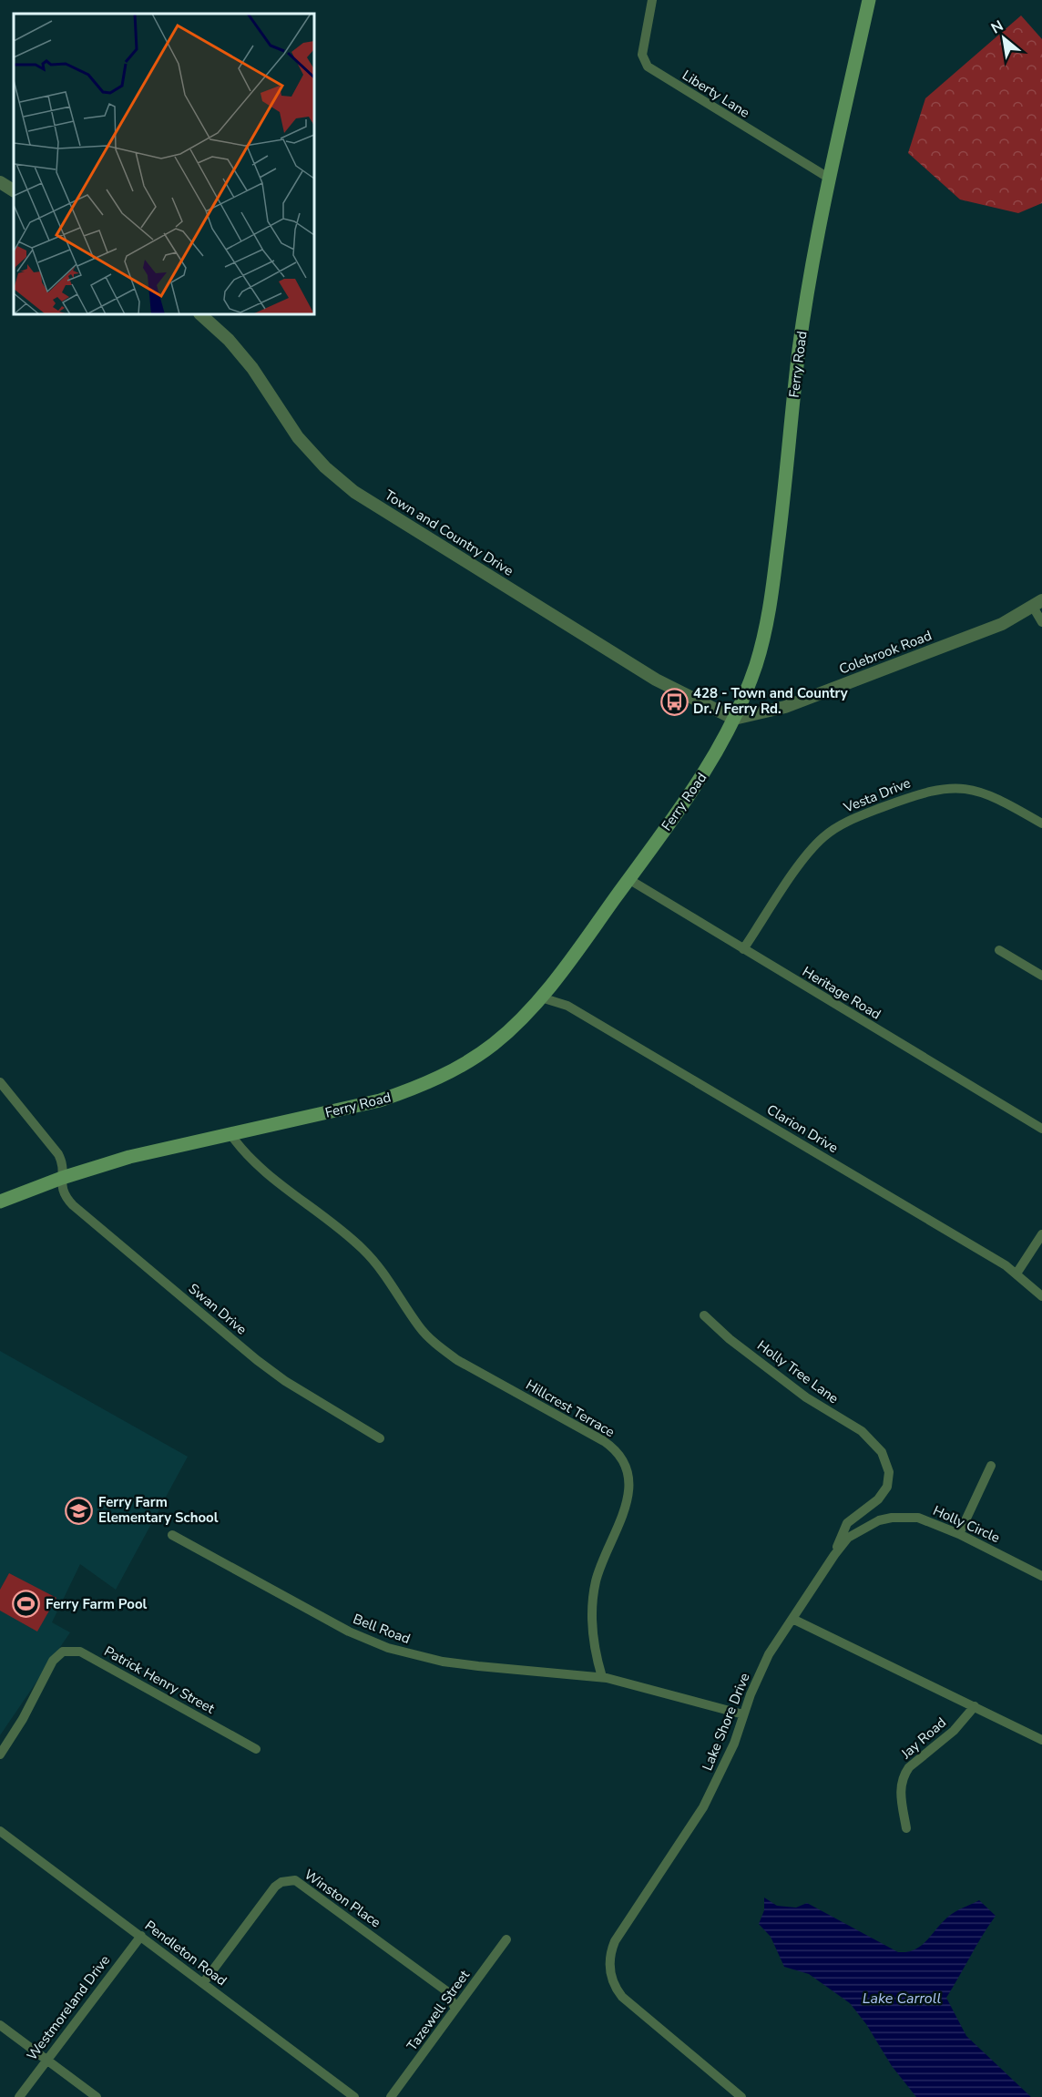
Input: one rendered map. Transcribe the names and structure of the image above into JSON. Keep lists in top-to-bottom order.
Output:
{
  "streets": {
    "main road": ["Ferry Road"],
    "street": [
      "Liberty Lane",
      "Town and Country Drive",
      "Colebrook Road",
      "Vesta Drive",
      "Heritage Road",
      "Clarion Drive",
      "Swan Drive",
      "Holly Tree Lane",
      "Hillcrest Terrace",
      "Holly Circle",
      "Bell Road",
      "Patrick Henry Street",
      "Lake Shore Drive",
      "Jay Road",
      "Winston Place",
      "Pendleton Road",
      "Westmoreland Drive",
      "Tazewell Street"
    ]
  },
  "crossings": [
    ["Liberty Lane", "Ferry Road"],
    ["Ferry Road", "Town and Country Drive"],
    ["Ferry Road", "Colebrook Road"],
    ["Ferry Road", "Heritage Road"],
    ["Ferry Road", "Clarion Drive"],
    ["Ferry Road", "Swan Drive"],
    ["Ferry Road", "Hillcrest Terrace"],
    ["Town and Country Drive", "Colebrook Road"],
    ["Vesta Drive", "Heritage Road"],
    ["Holly Tree Lane", "Holly Circle"],
    ["Hillcrest Terrace", "Bell Road"],
    ["Holly Circle", "Lake Shore Drive"],
    ["Winston Place", "Pendleton Road"],
    ["Winston Place", "Tazewell Street"],
    ["Pendleton Road", "Westmoreland Drive"]
  ],
  "water": ["Lake Carroll"],
  "places": {
    "bus stop": ["428 - Town and Country Dr. / Ferry Rd."],
    "school or university": ["Ferry Farm Elementary School"],
    "sports": ["Ferry Farm Pool"]
  },
  "north": "top left"
}
